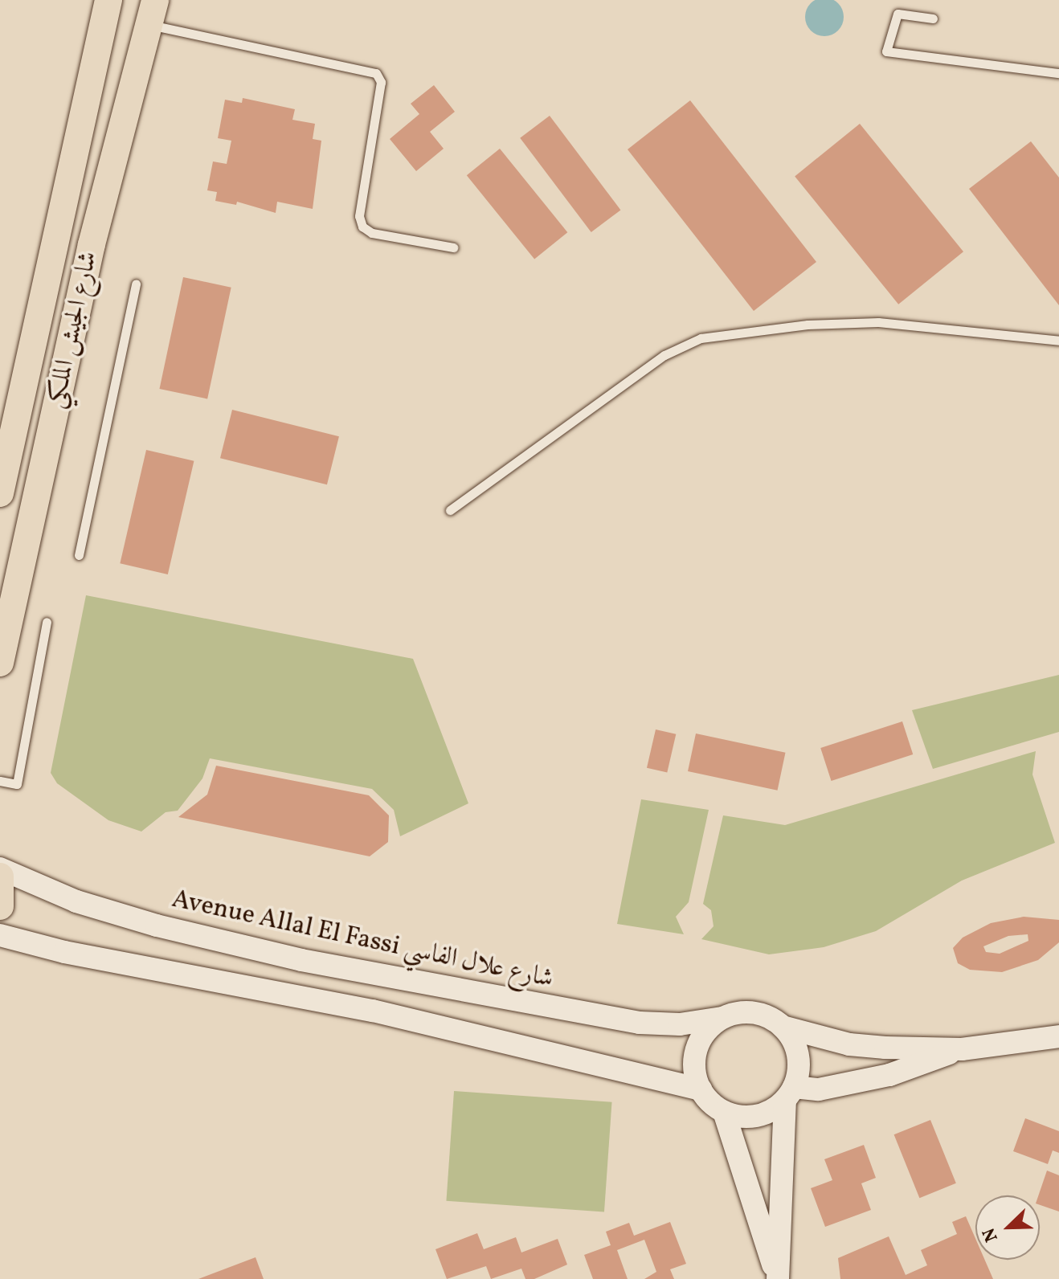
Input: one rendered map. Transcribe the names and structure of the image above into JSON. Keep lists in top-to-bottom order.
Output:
{
  "streets": {
    "main road": ["شارع الجيش الملكي"],
    "street": ["Avenue Allal El Fassi شارع علال الفاسي"]
  },
  "north": "bottom left"
}
